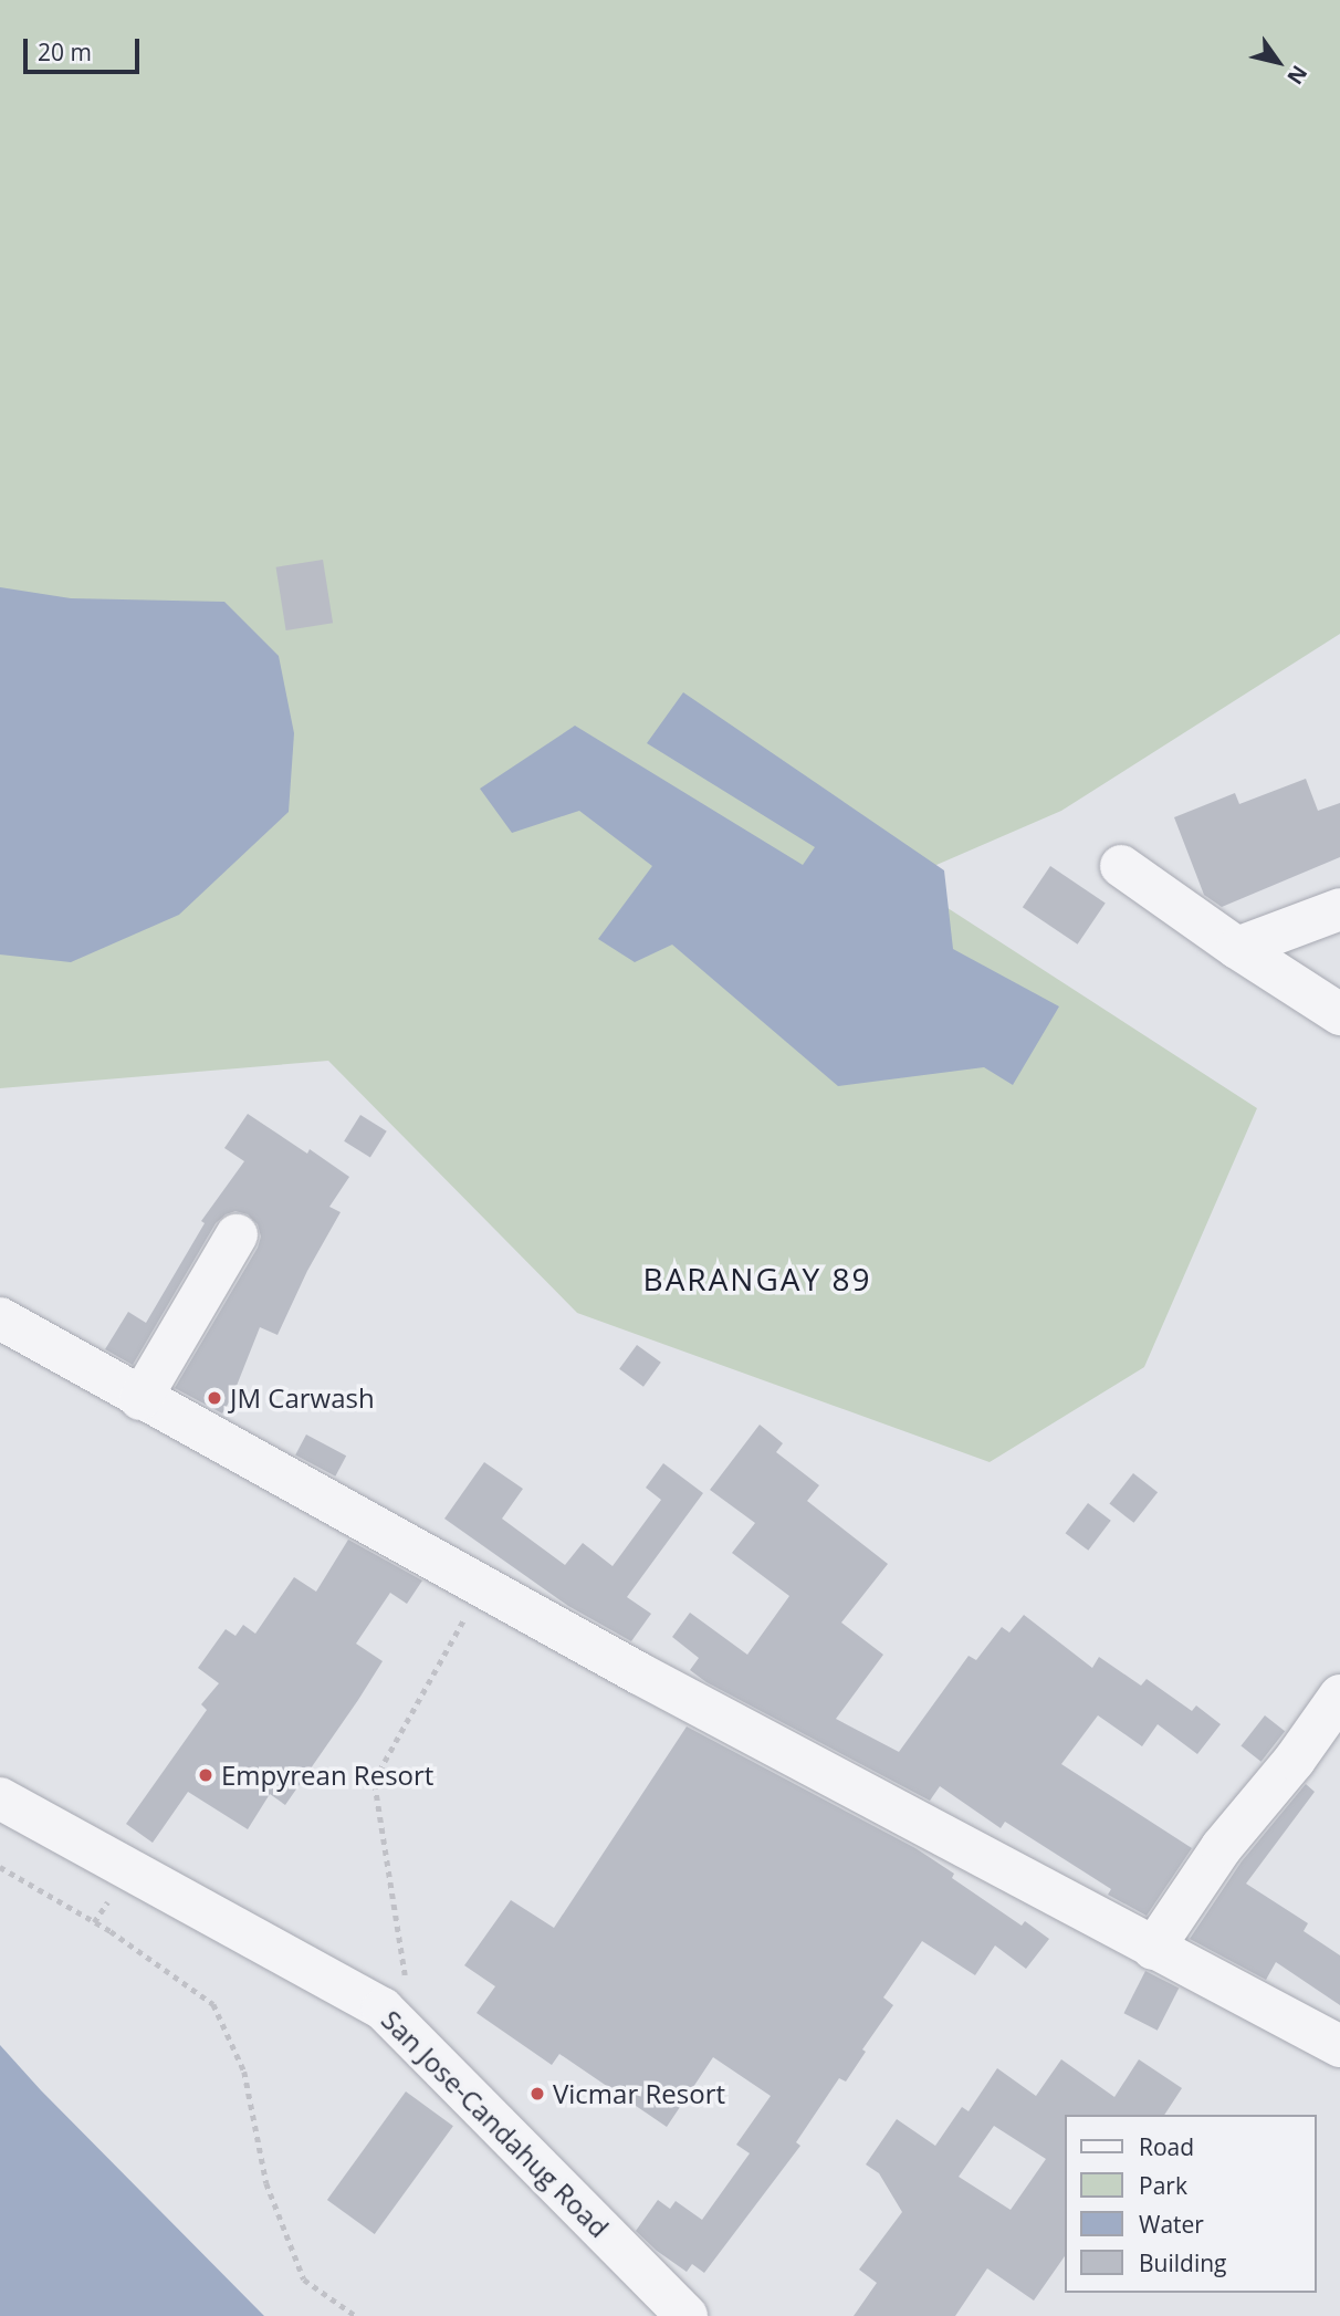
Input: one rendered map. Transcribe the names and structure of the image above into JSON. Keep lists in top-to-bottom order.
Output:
{
  "streets": {
    "street": ["San Jose-Candahug Road"]
  },
  "districts": ["BARANGAY 89"],
  "places": ["JM Carwash", "Empyrean Resort", "Vicmar Resort"],
  "legend": [
    "Road",
    "Park",
    "Water",
    "Building"
  ],
  "scale_bar": "20 m",
  "north": "bottom right"
}
